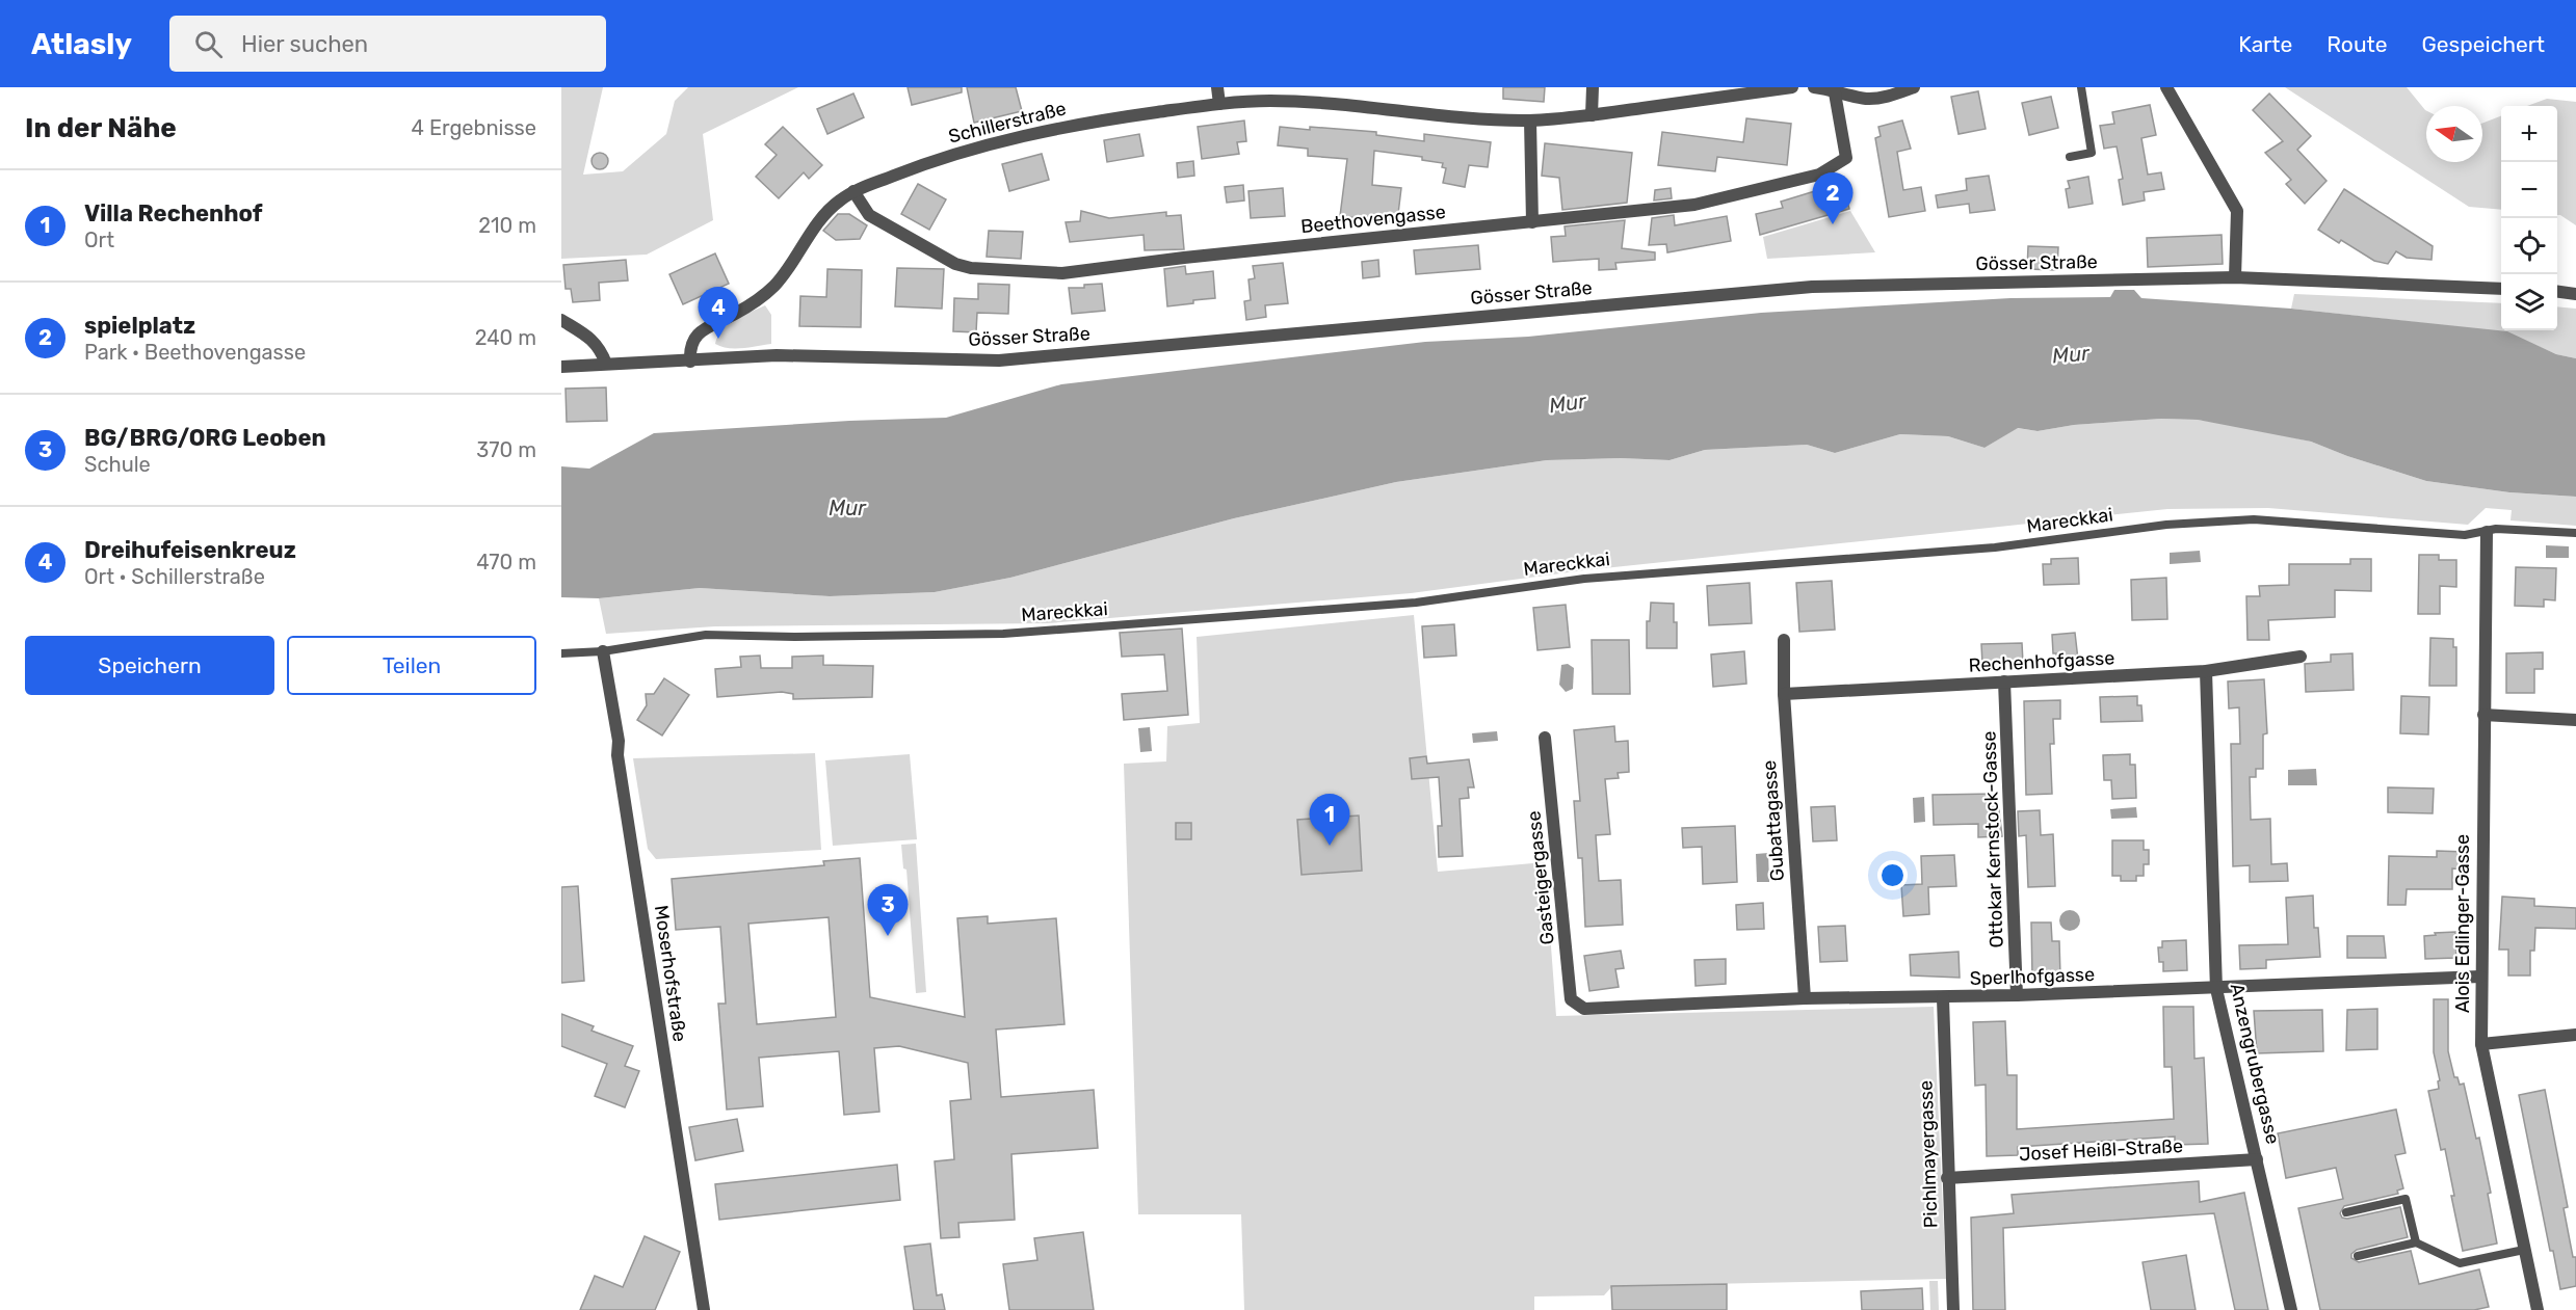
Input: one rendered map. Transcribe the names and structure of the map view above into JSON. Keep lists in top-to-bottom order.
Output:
{
  "streets": {
    "street": [
      "Schillerstraße",
      "Beethovengasse",
      "Gösser Straße",
      "Rechenhofgasse",
      "Gubattagasse",
      "Ottokar Kernstock-Gasse",
      "Gasteigergasse",
      "Alois Edlinger-Gasse",
      "Moserhofstraße",
      "Sperlhofgasse",
      "Anzengrubergasse",
      "Josef Heißl-Straße",
      "Pichlmayergasse"
    ],
    "lane": ["Mareckkai"]
  },
  "crossings": [
    ["Schillerstraße", "Beethovengasse"],
    ["Schillerstraße", "Gösser Straße"],
    ["Mareckkai", "Alois Edlinger-Gasse"],
    ["Mareckkai", "Moserhofstraße"],
    ["Rechenhofgasse", "Gubattagasse"],
    ["Rechenhofgasse", "Ottokar Kernstock-Gasse"],
    ["Rechenhofgasse", "Anzengrubergasse"],
    ["Gubattagasse", "Sperlhofgasse"],
    ["Ottokar Kernstock-Gasse", "Sperlhofgasse"],
    ["Gasteigergasse", "Sperlhofgasse"],
    ["Alois Edlinger-Gasse", "Sperlhofgasse"],
    ["Sperlhofgasse", "Anzengrubergasse"],
    ["Sperlhofgasse", "Pichlmayergasse"],
    ["Anzengrubergasse", "Josef Heißl-Straße"],
    ["Josef Heißl-Straße", "Pichlmayergasse"]
  ],
  "water": ["Mur"],
  "north": "left",
  "page": {
    "header": "Atlasly",
    "search": "Hier suchen",
    "nav": ["Karte", "Route", "Gespeichert"],
    "heading": ["In der Nähe", "4 Ergebnisse"],
    "map_buttons": ["+", "−"],
    "list": [
      {
        "mark": "1",
        "name": "Villa Rechenhof",
        "note": "Ort",
        "value": "210 m"
      },
      {
        "mark": "2",
        "name": "spielplatz",
        "note": "Park · Beethovengasse",
        "value": "240 m"
      },
      {
        "mark": "3",
        "name": "BG/BRG/ORG Leoben",
        "note": "Schule",
        "value": "370 m"
      },
      {
        "mark": "4",
        "name": "Dreihufeisenkreuz",
        "note": "Ort · Schillerstraße",
        "value": "470 m"
      }
    ],
    "pins": [
      "2",
      "4",
      "1",
      "3"
    ],
    "buttons": ["Speichern", "Teilen"]
  }
}
